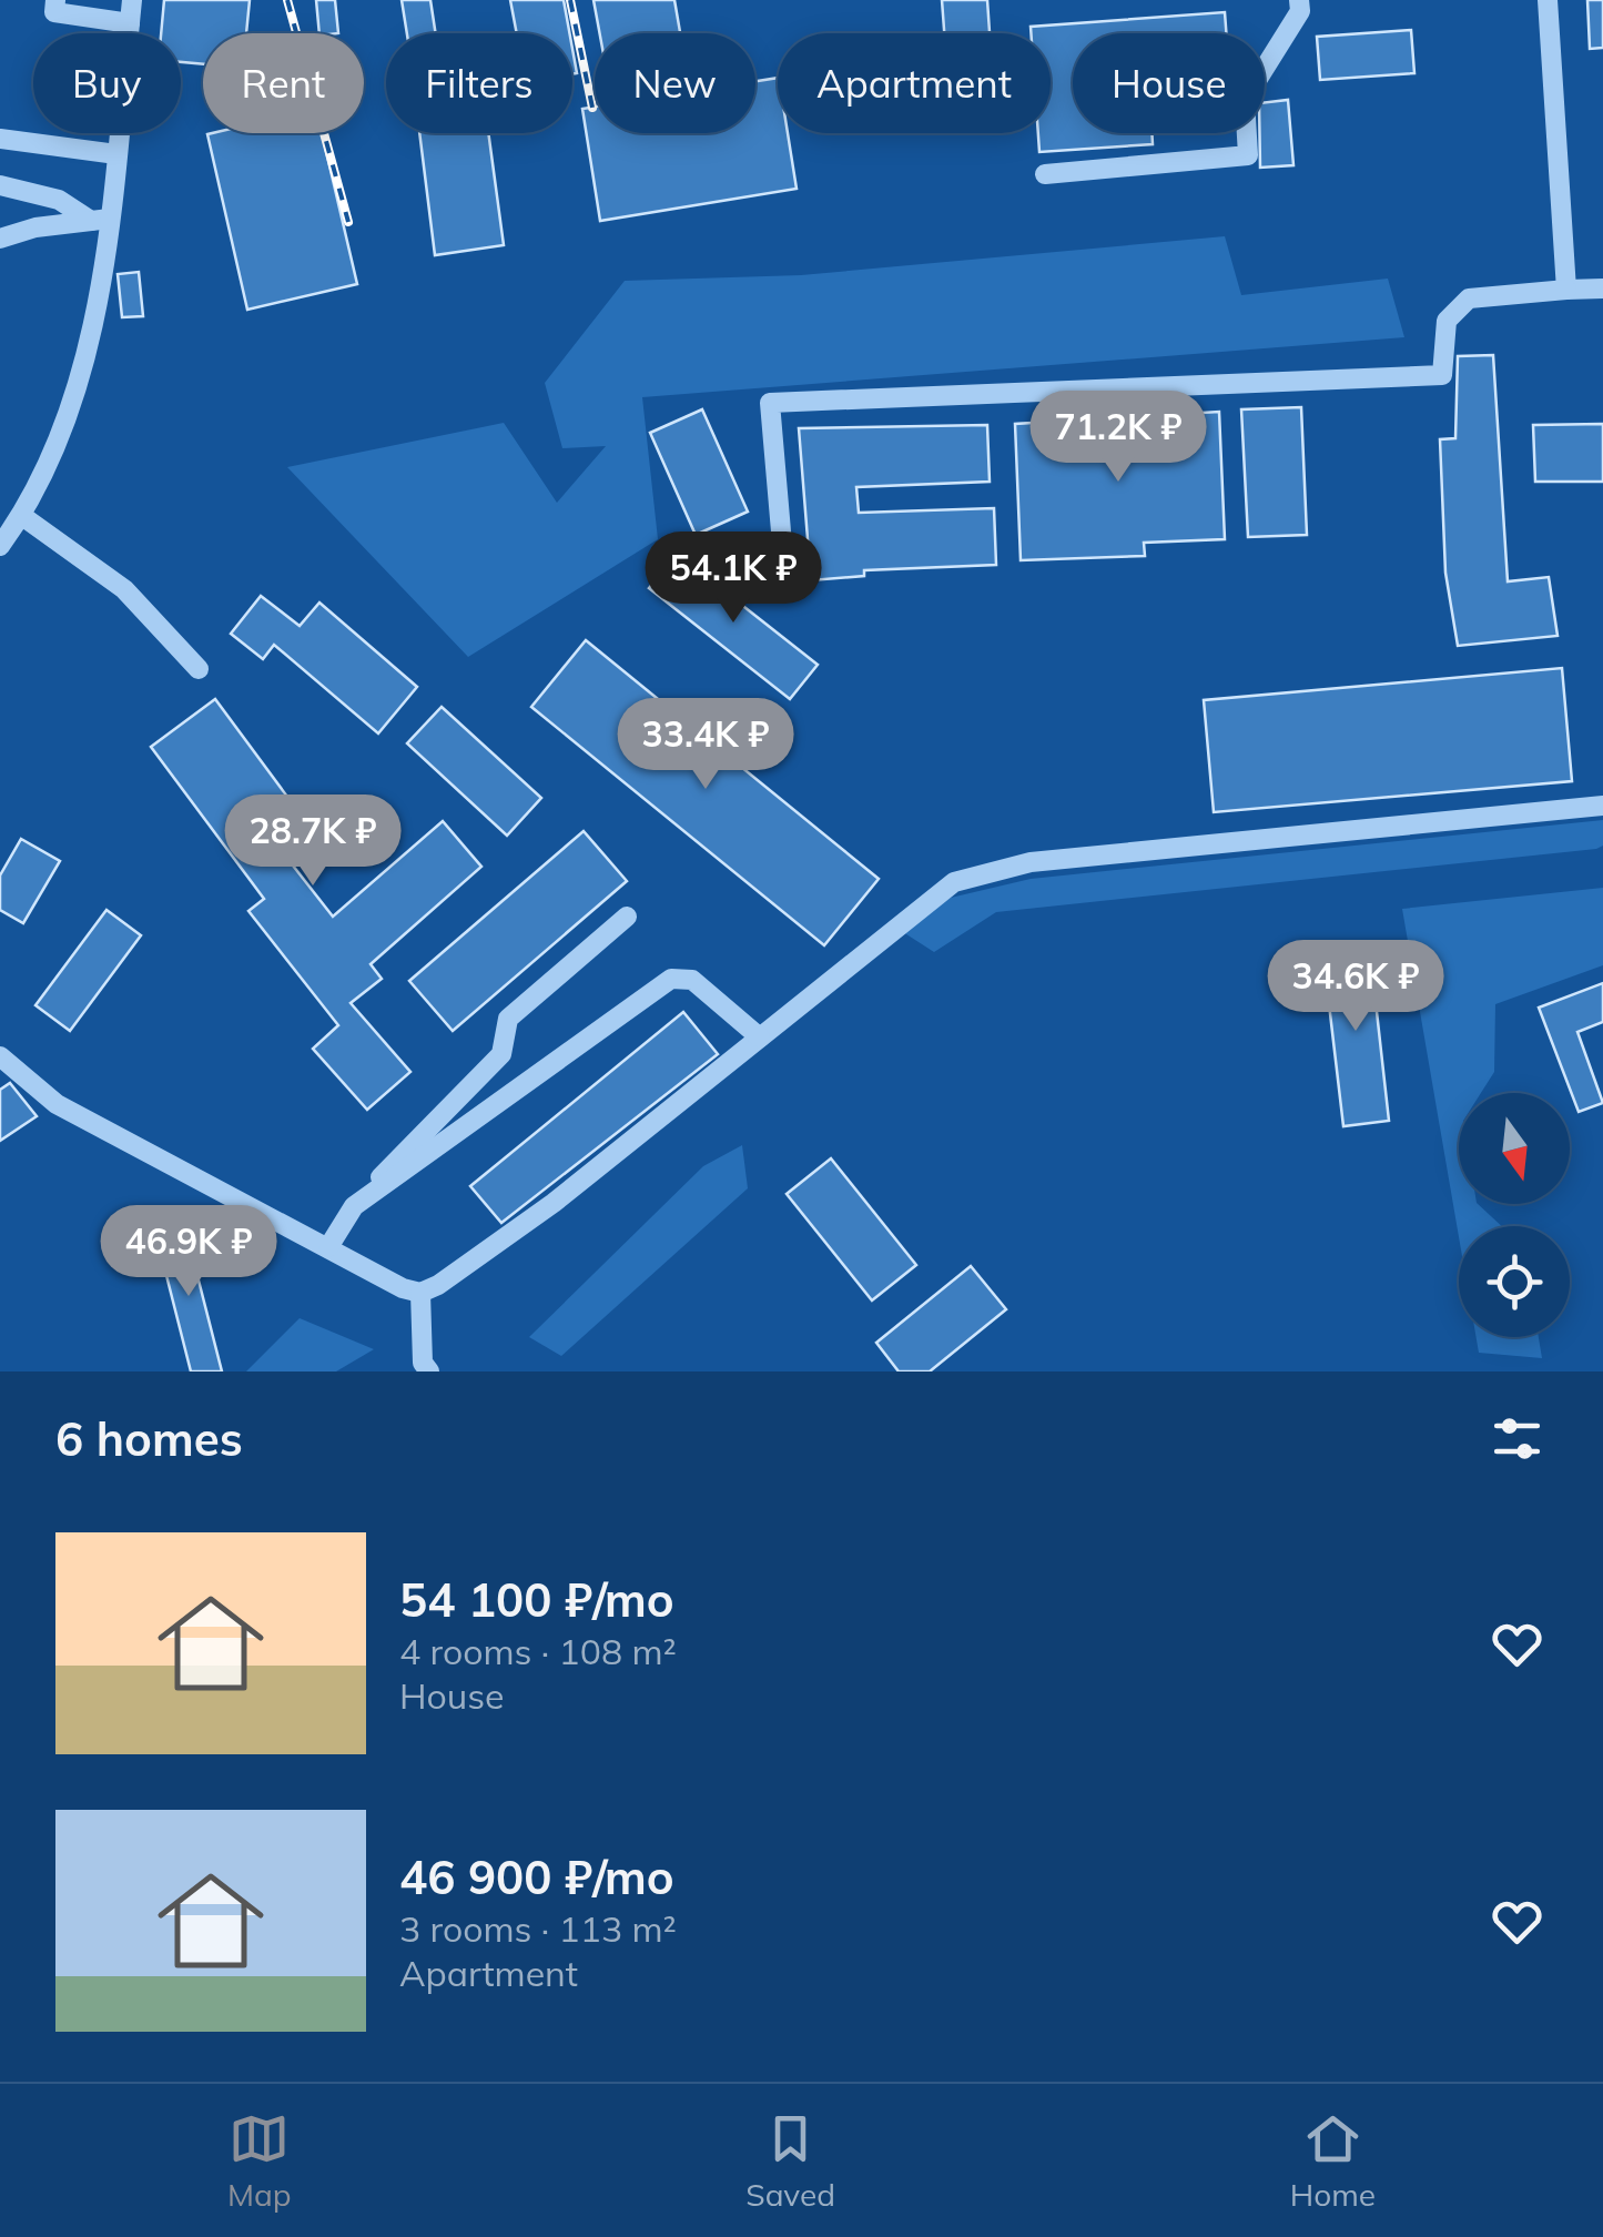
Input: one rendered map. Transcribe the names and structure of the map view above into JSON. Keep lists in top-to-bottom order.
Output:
{
  "north": "bottom",
  "page": {
    "chip": [
      "Buy",
      "Rent",
      "Filters",
      "New",
      "Apartment",
      "House"
    ],
    "price": [
      "71.2K ₽",
      "54.1K ₽",
      "33.4K ₽",
      "28.7K ₽",
      "34.6K ₽",
      "46.9K ₽"
    ],
    "heading": "6 homes",
    "list": [
      {
        "name": "54 100 ₽/mo",
        "note": "4 rooms · 108 m² · House"
      },
      {
        "name": "46 900 ₽/mo",
        "note": "3 rooms · 113 m² · Apartment"
      }
    ],
    "tabs": ["Map", "Saved", "Home"]
  }
}
